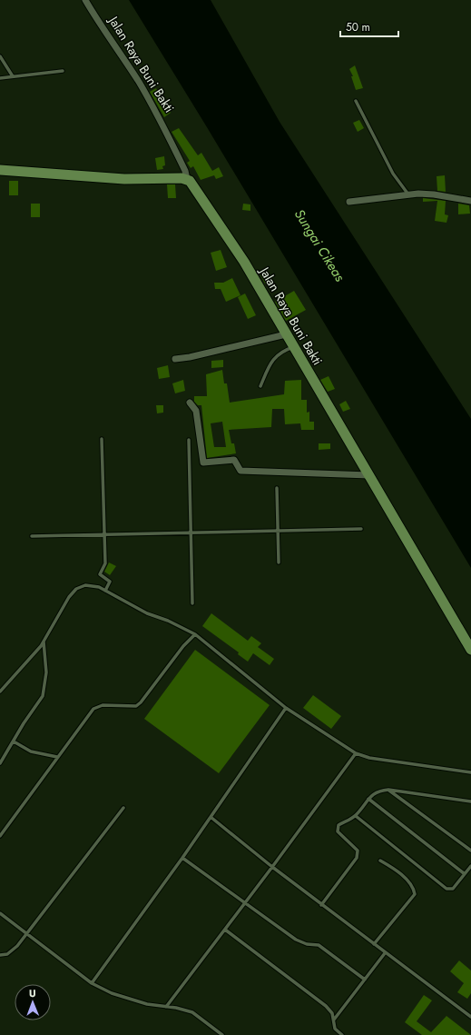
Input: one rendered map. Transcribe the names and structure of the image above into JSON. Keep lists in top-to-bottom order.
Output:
{
  "streets": {
    "main road": ["Jalan Raya Buni Bakti"]
  },
  "water": ["Sungai Cikeas"],
  "scale_bar": "50 m",
  "north": "top"
}
